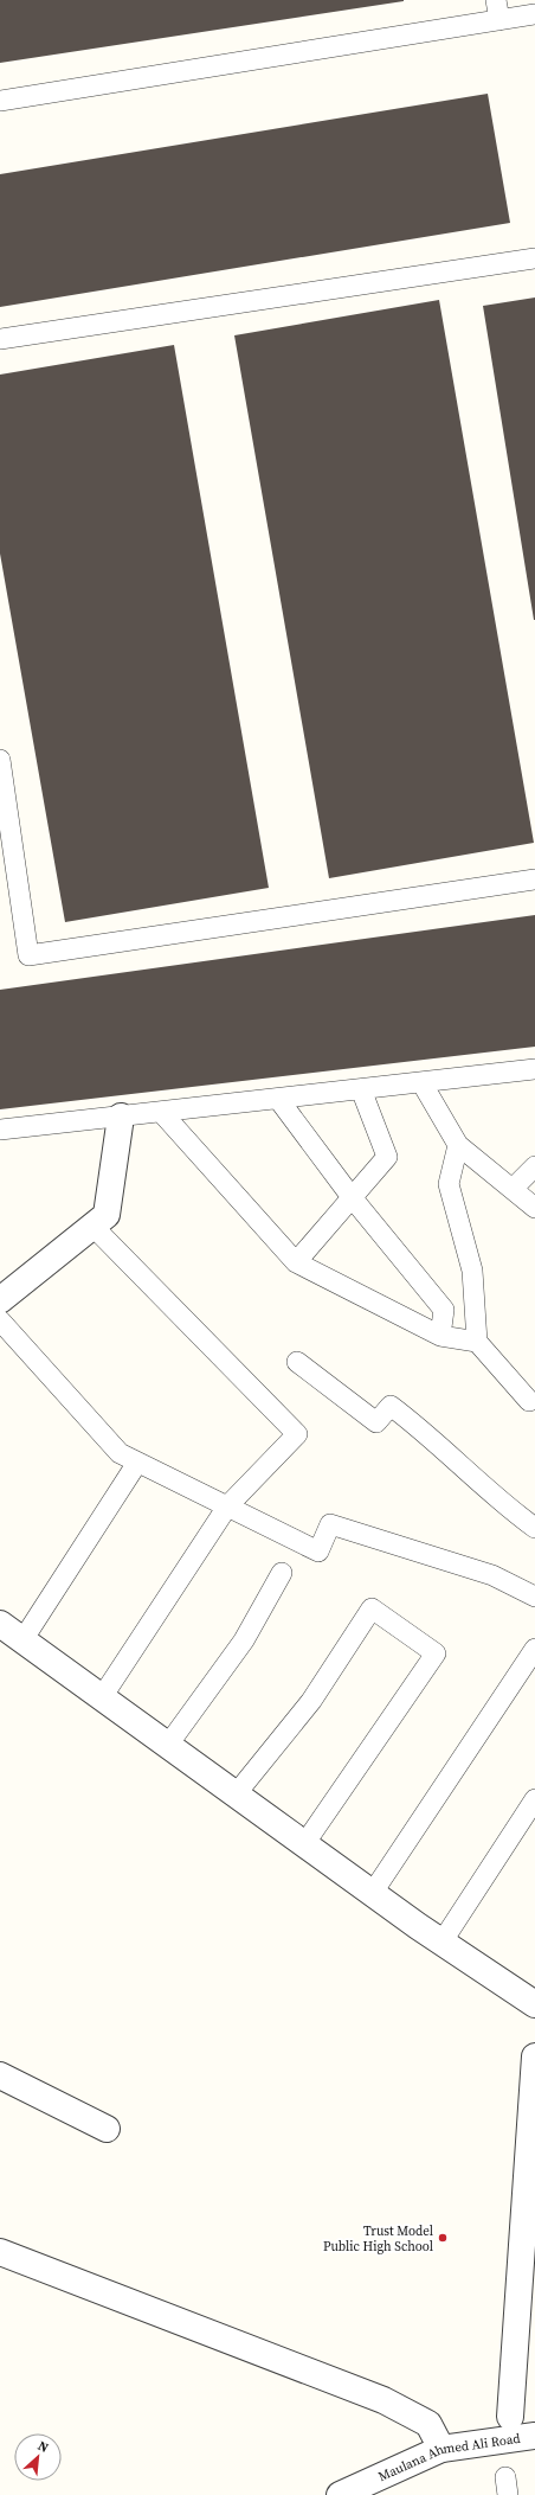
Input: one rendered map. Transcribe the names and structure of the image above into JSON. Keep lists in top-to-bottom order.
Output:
{
  "streets": {
    "street": ["Maulana Ahmed Ali Road"]
  },
  "places": ["Trust Model Public High School"],
  "north": "top right"
}
